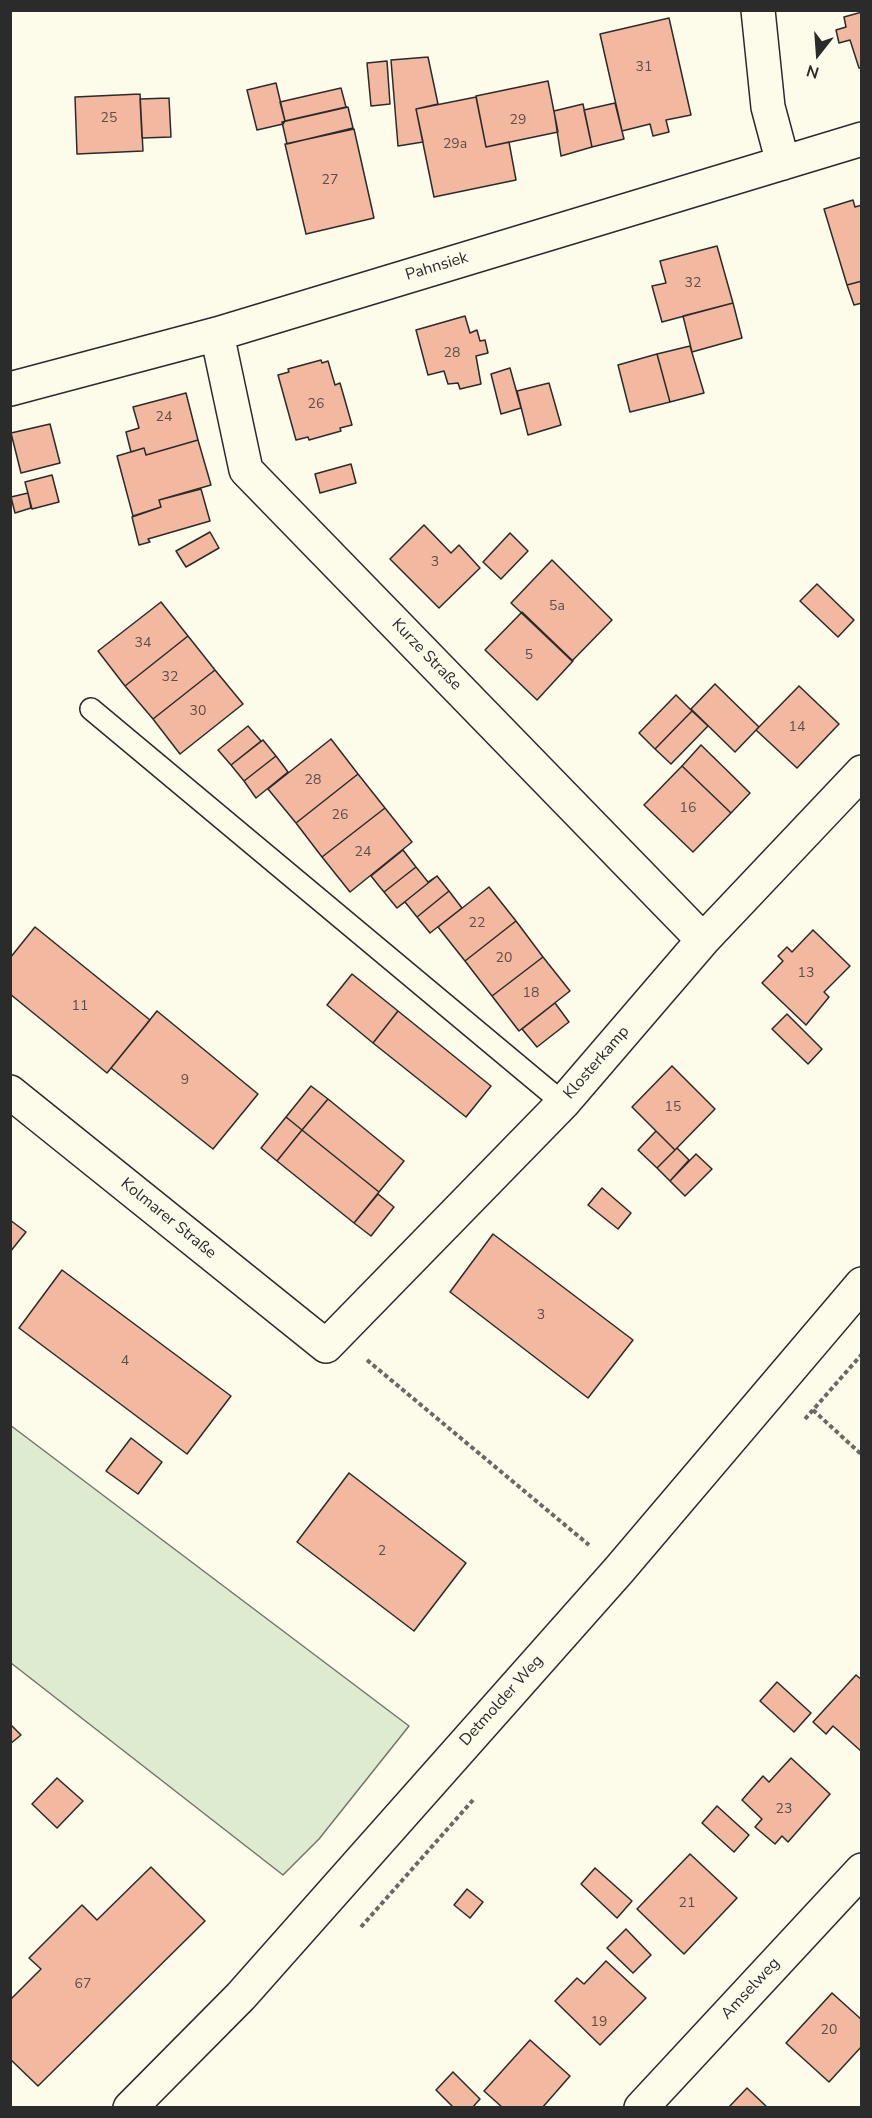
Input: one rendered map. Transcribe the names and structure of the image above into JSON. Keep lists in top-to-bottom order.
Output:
{
  "streets": {
    "street": [
      "Pahnsiek",
      "Kurze Straße",
      "Klosterkamp",
      "Kolmarer Straße",
      "Detmolder Weg",
      "Amselweg"
    ]
  },
  "crossings": [
    ["Pahnsiek", "Kurze Straße"],
    ["Kurze Straße", "Klosterkamp"],
    ["Klosterkamp", "Kolmarer Straße"]
  ],
  "house_numbers": [
    "31",
    "25",
    "29",
    "29a",
    "27",
    "32",
    "28",
    "26",
    "24",
    "3",
    "5a",
    "34",
    "5",
    "32",
    "30",
    "14",
    "28",
    "16",
    "26",
    "24",
    "22",
    "20",
    "13",
    "18",
    "11",
    "9",
    "15",
    "3",
    "4",
    "2",
    "23",
    "21",
    "67",
    "19",
    "20"
  ],
  "north": "bottom"
}
